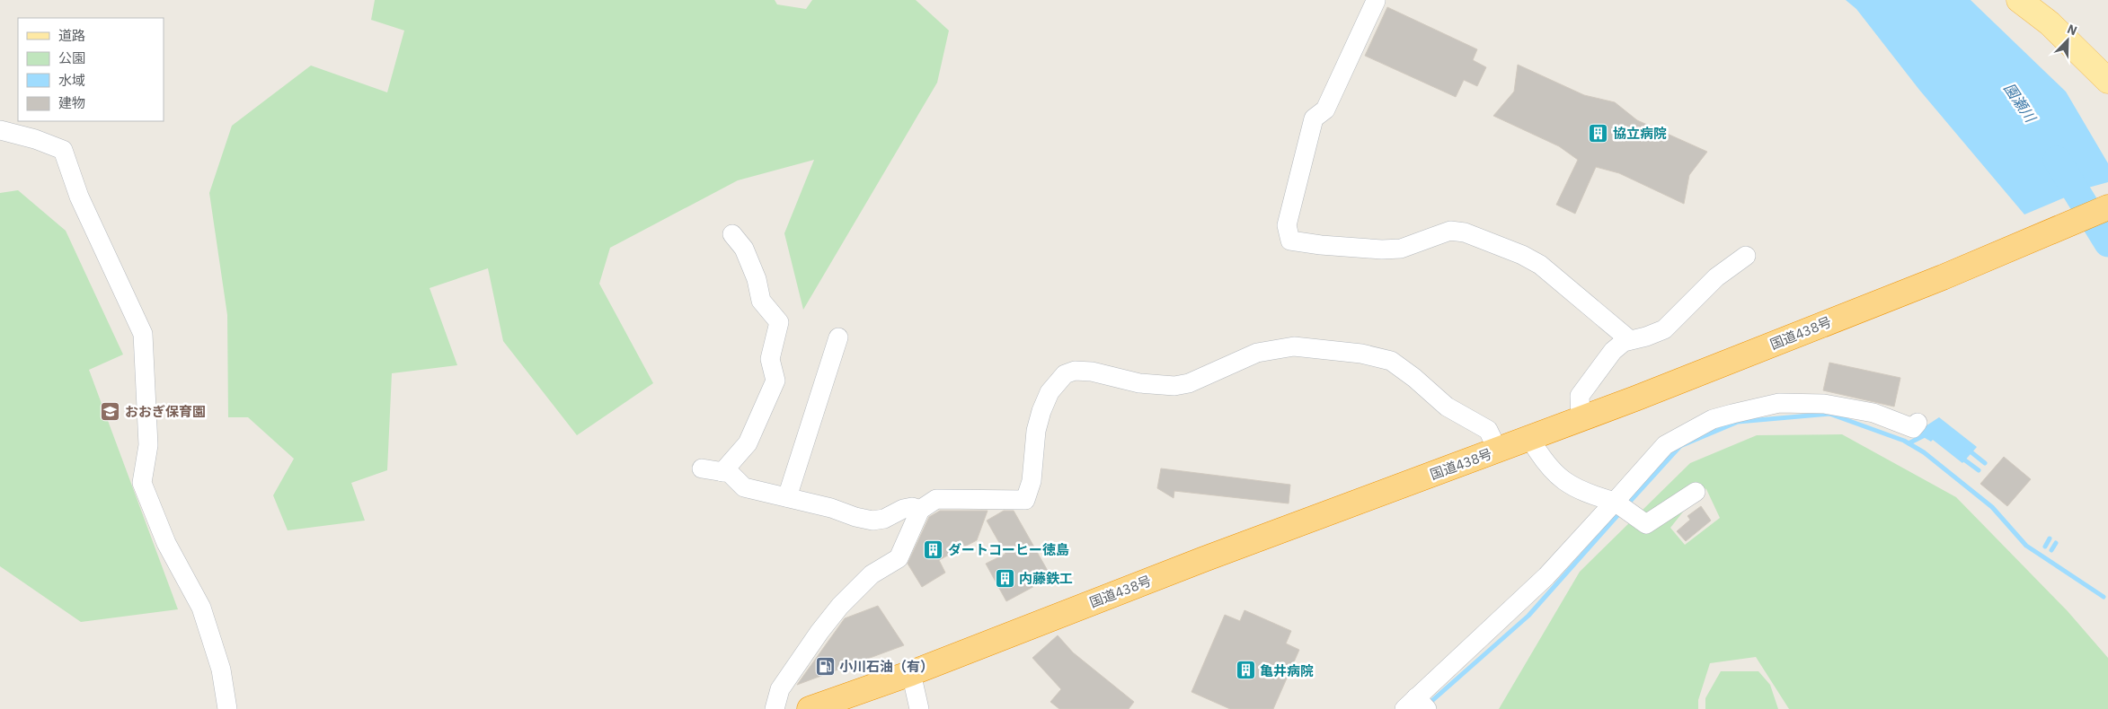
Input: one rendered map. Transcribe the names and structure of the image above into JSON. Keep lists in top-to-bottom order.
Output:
{
  "streets": {
    "highway": ["国道438号"]
  },
  "water": ["園瀬川"],
  "places": {
    "building": [
      "協立病院",
      "ダートコーヒー徳島",
      "内藤鉄工",
      "亀井病院"
    ],
    "school or university": ["おおぎ保育園"],
    "fuel station": ["小川石油（有）"]
  },
  "legend": [
    "道路",
    "公園",
    "水域",
    "建物"
  ],
  "north": "top right"
}
